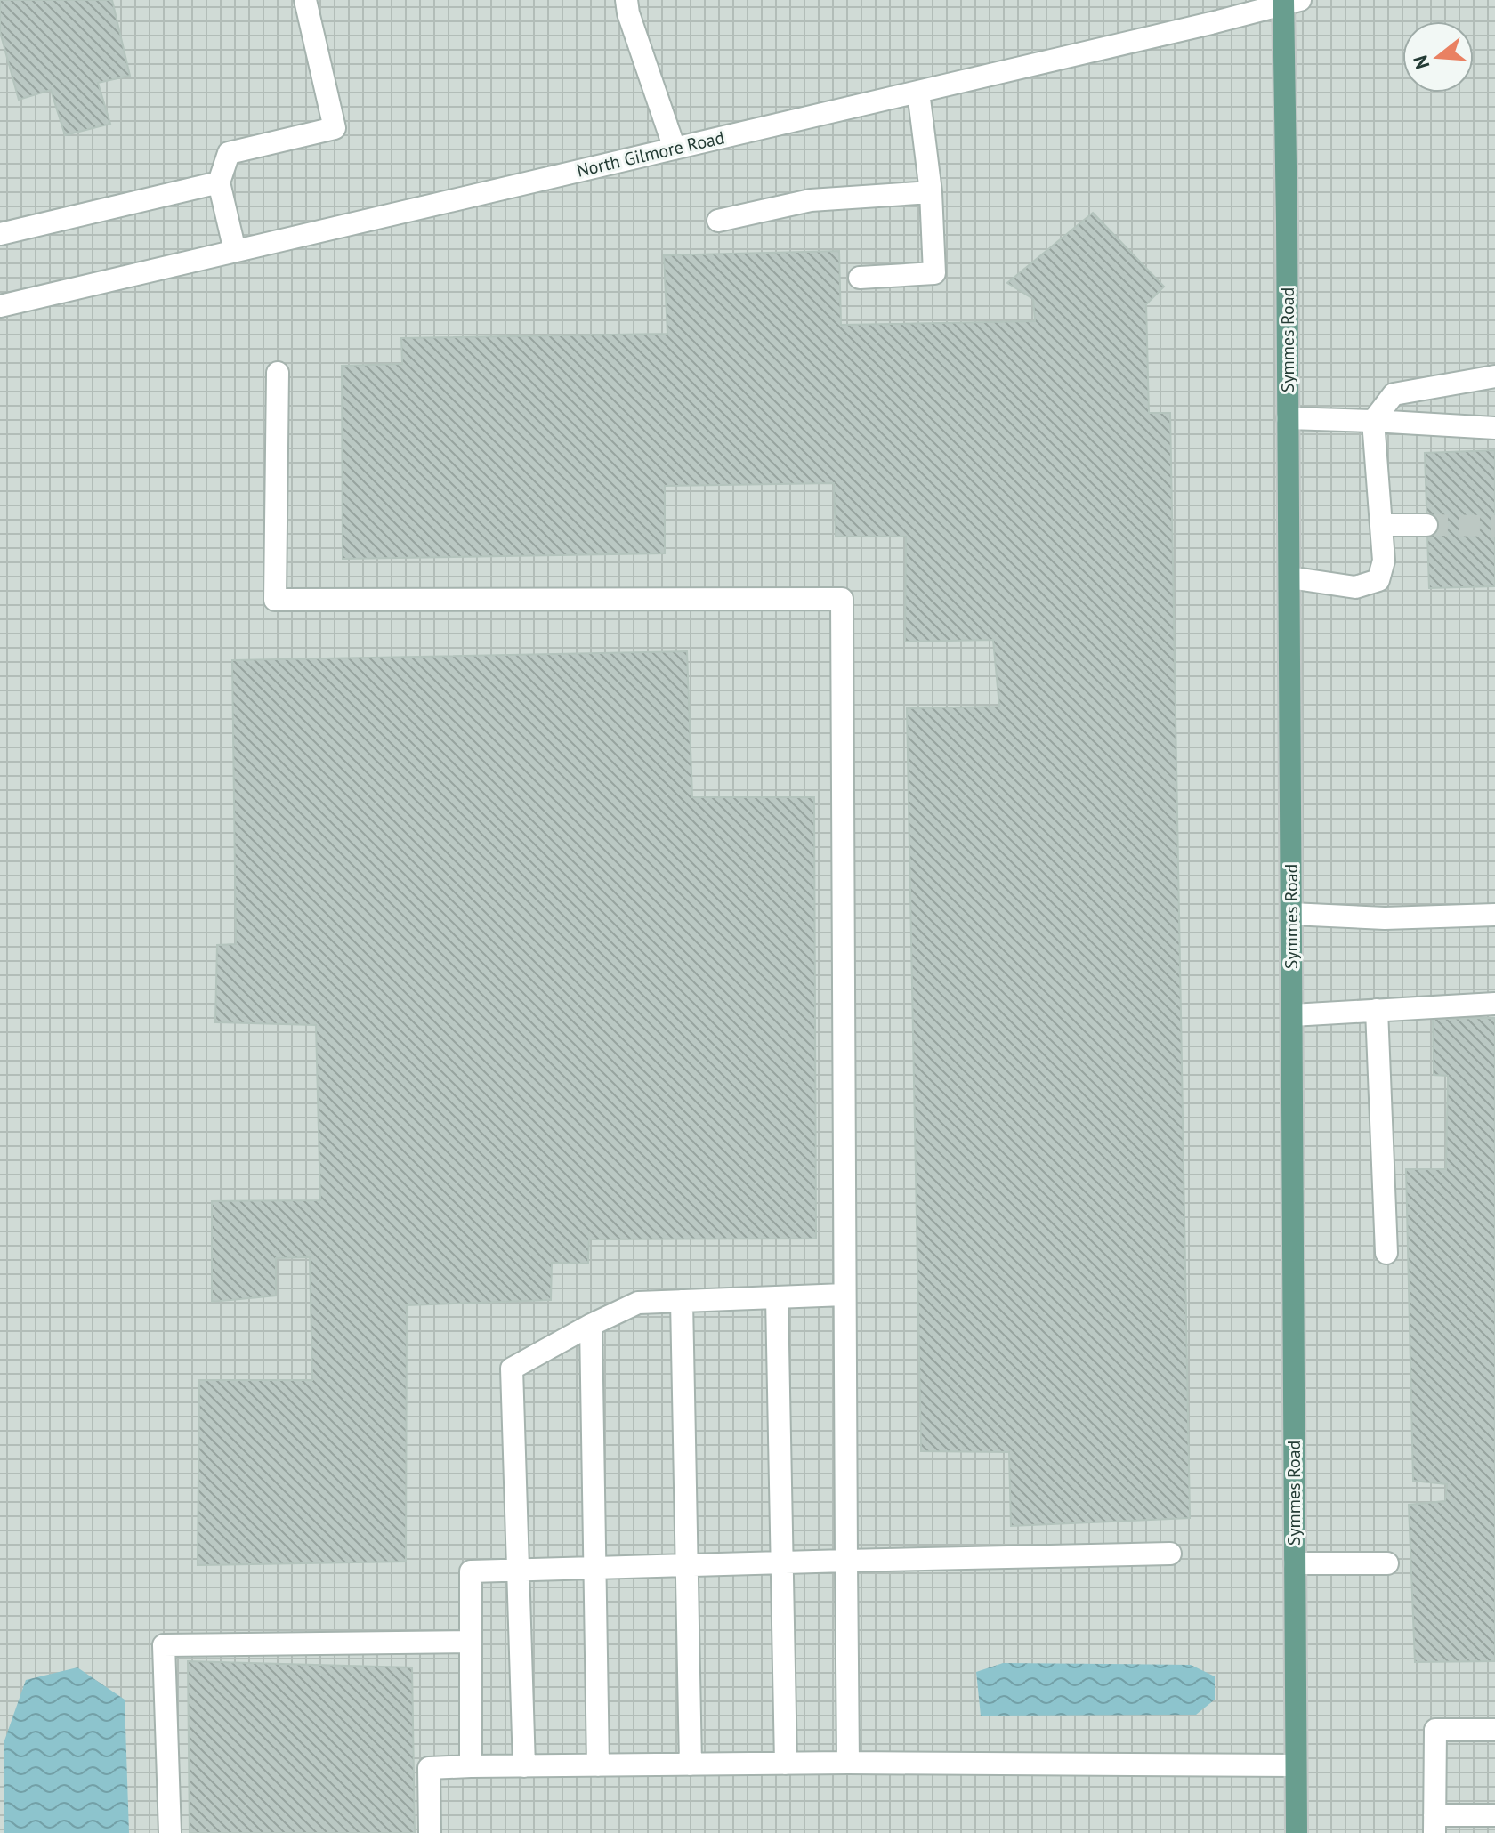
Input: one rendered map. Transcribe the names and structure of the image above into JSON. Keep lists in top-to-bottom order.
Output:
{
  "streets": {
    "main road": ["Symmes Road"],
    "street": ["North Gilmore Road"]
  },
  "crossings": [
    ["North Gilmore Road", "Symmes Road"]
  ],
  "north": "left"
}
